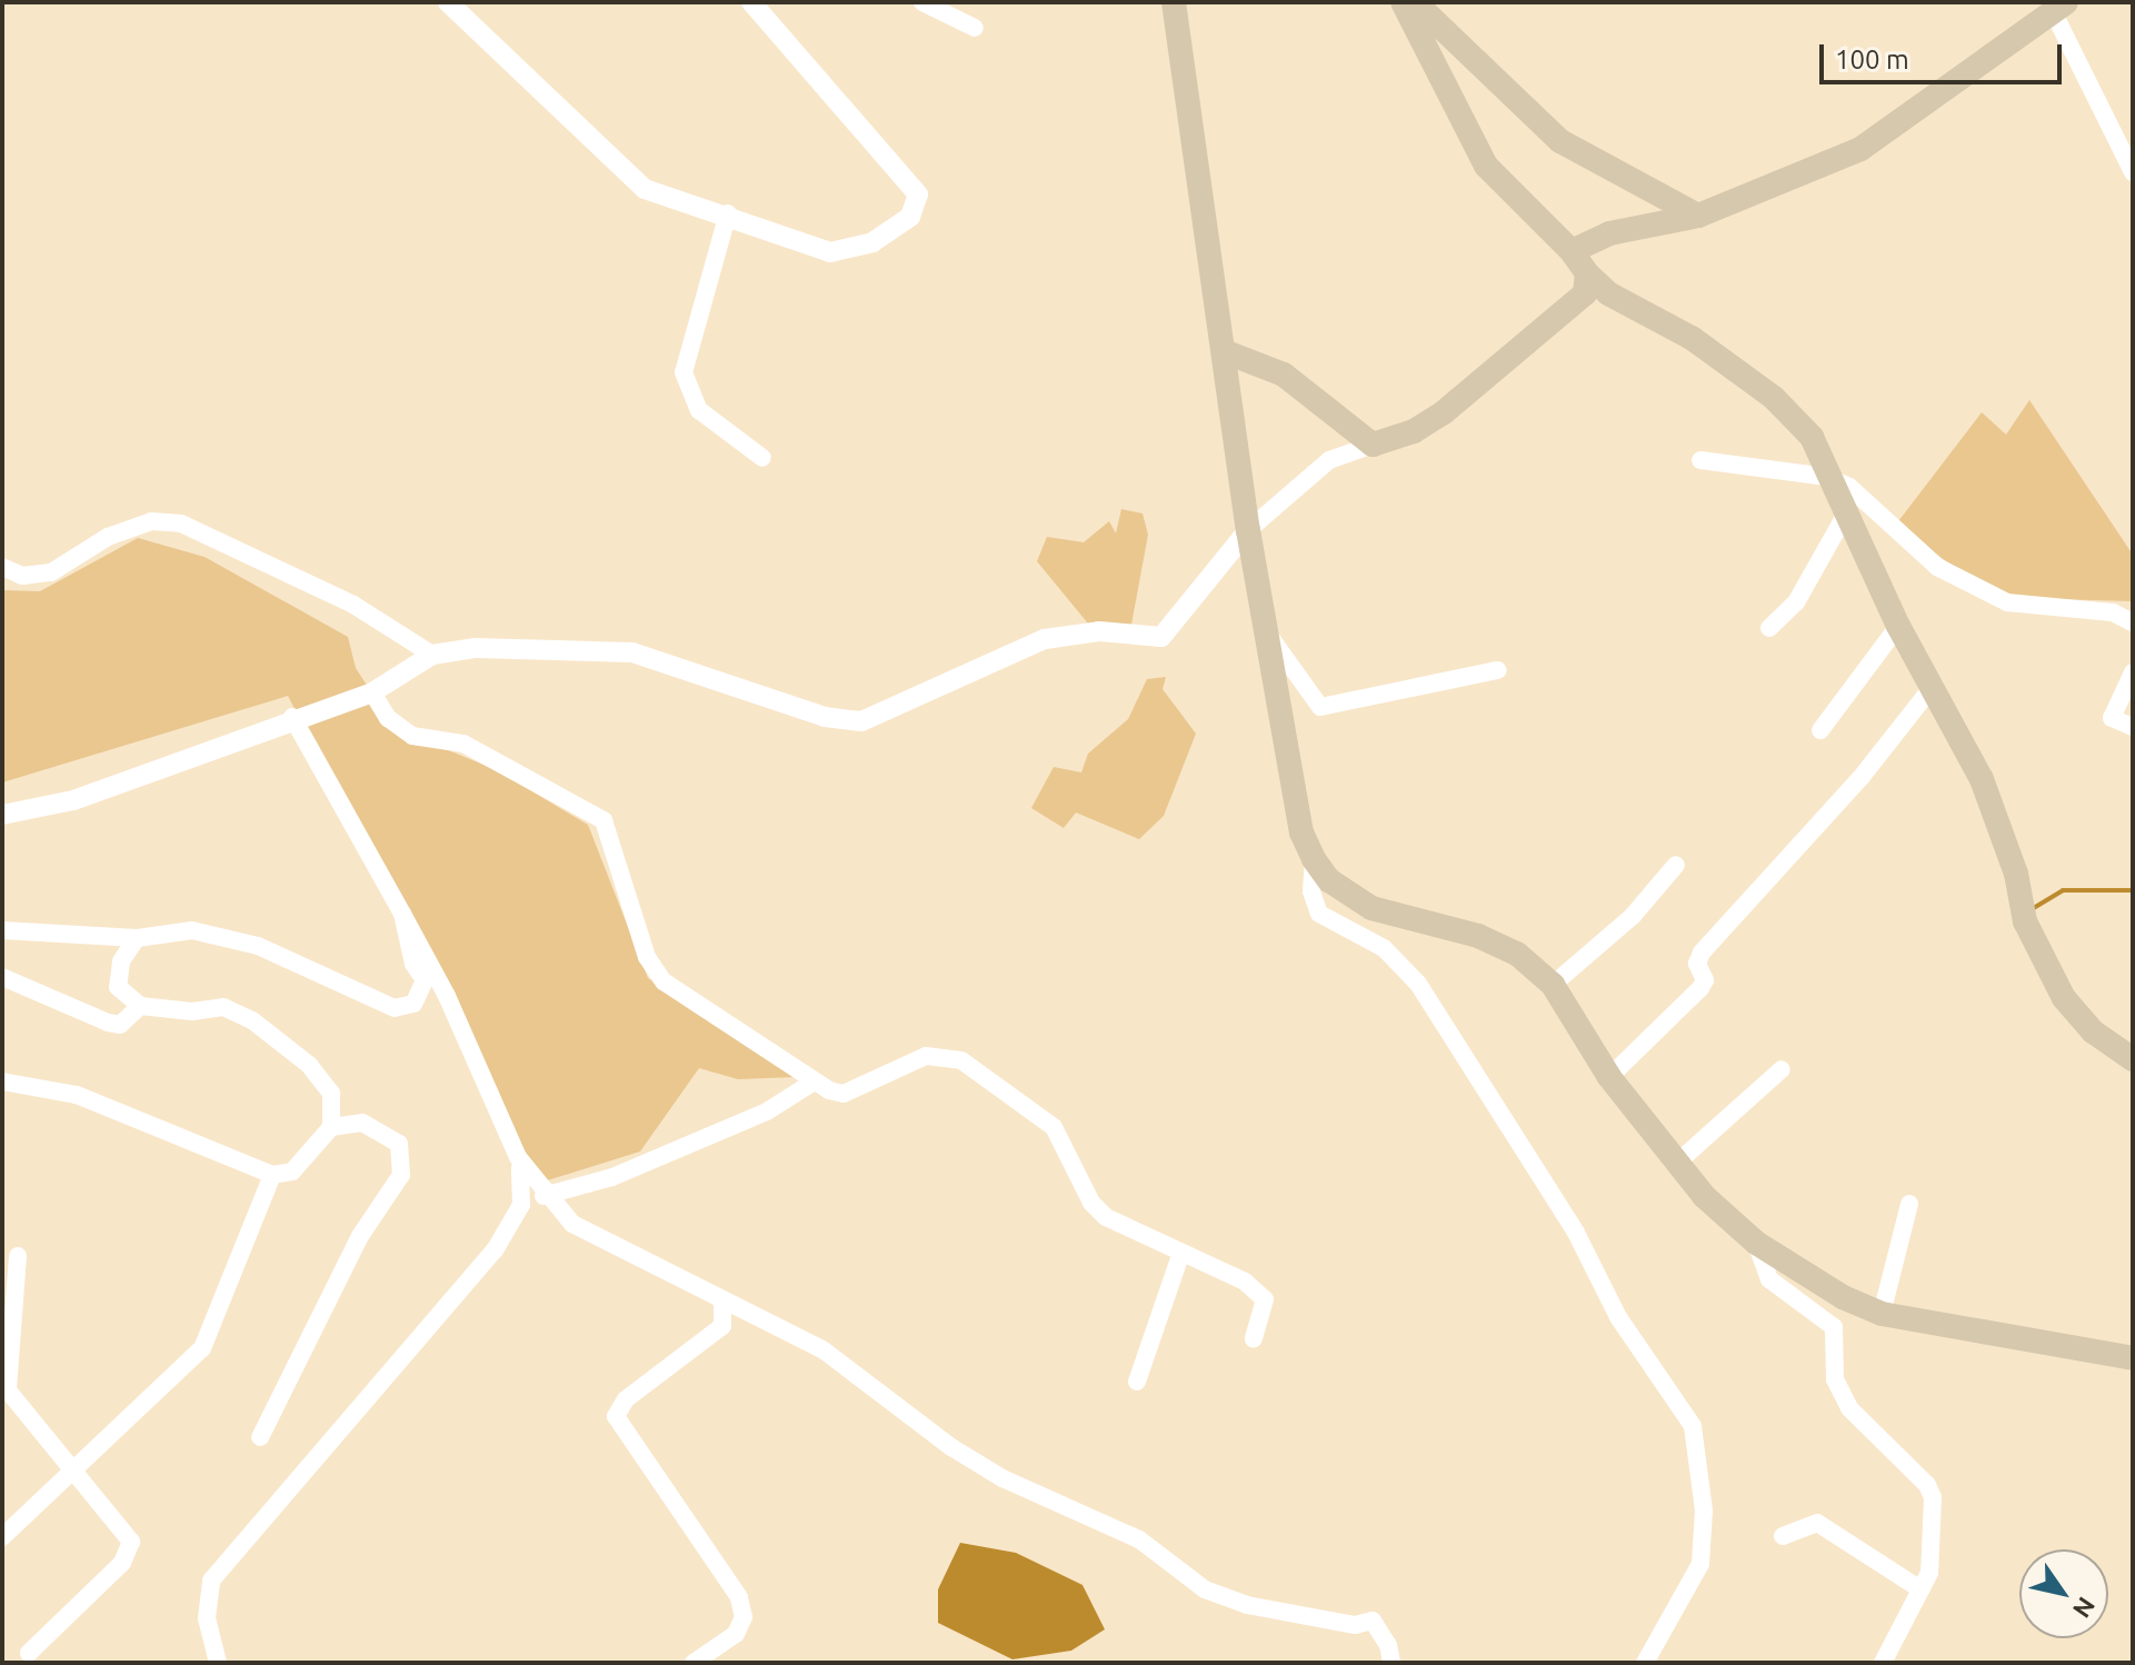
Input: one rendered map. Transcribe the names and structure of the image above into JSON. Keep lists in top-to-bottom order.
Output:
{
  "scale_bar": "100 m",
  "north": "bottom right"
}
